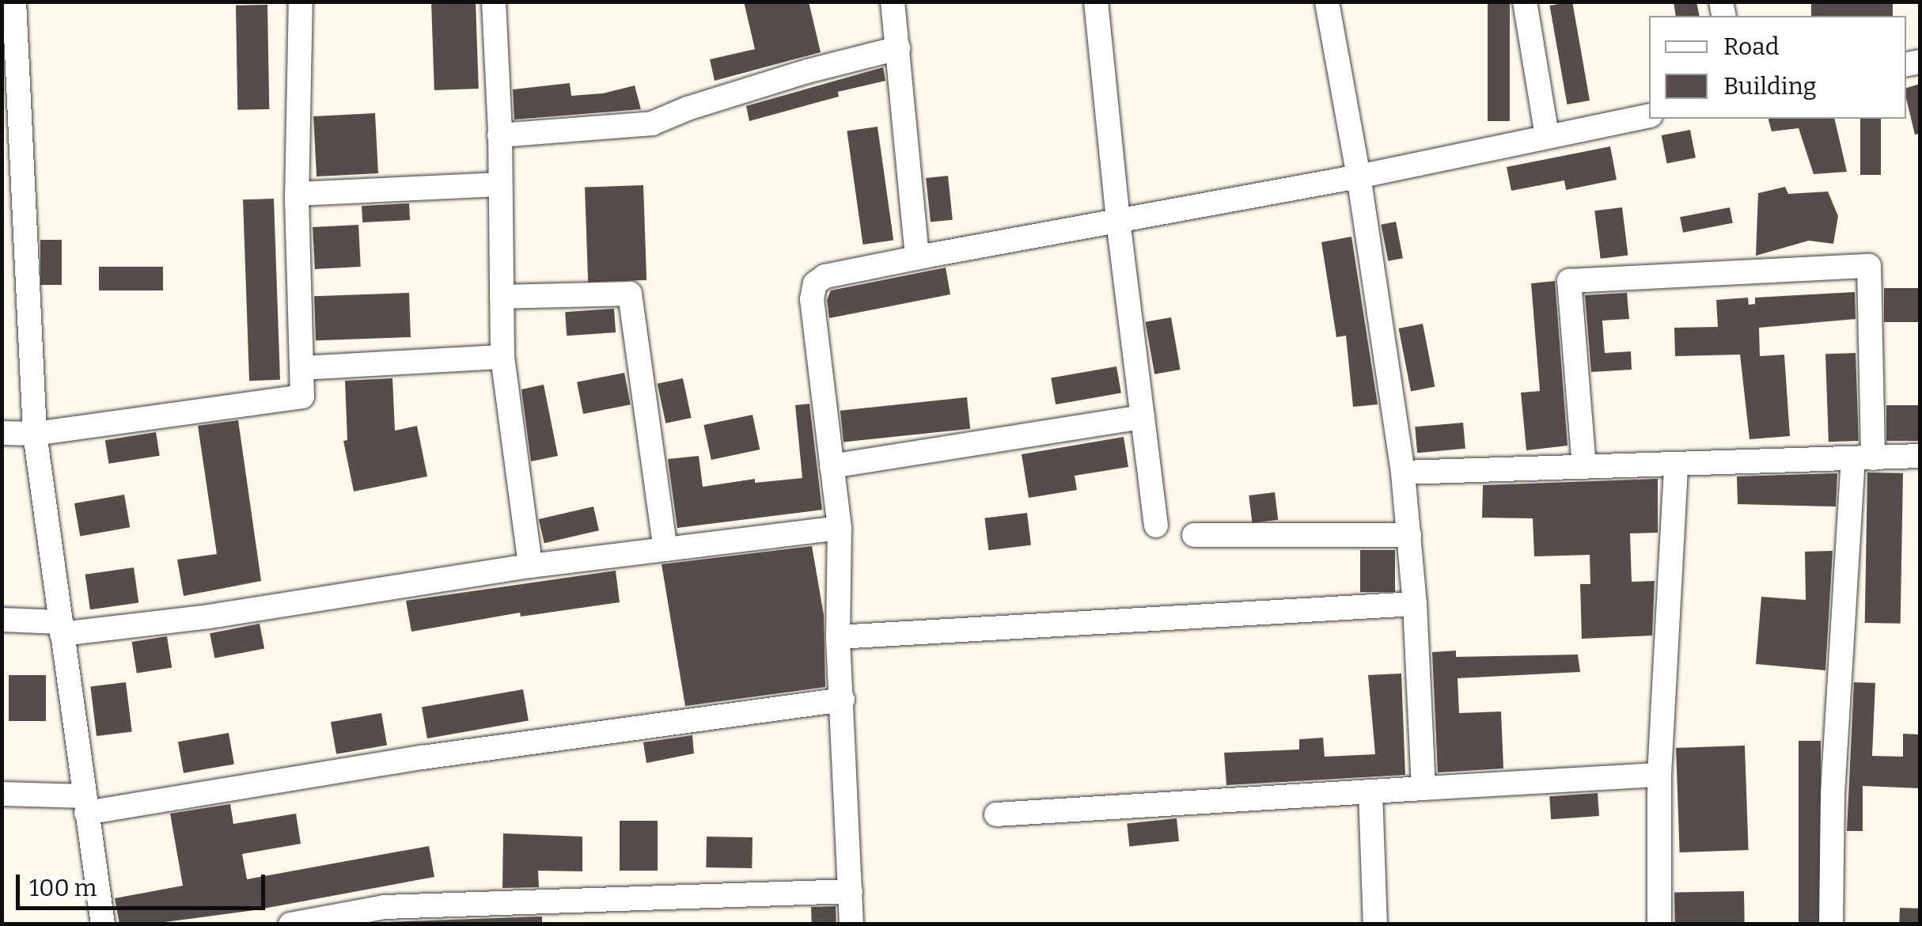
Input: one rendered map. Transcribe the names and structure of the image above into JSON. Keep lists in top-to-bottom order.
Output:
{
  "legend": ["Road", "Building"],
  "scale_bar": "100 m"
}
